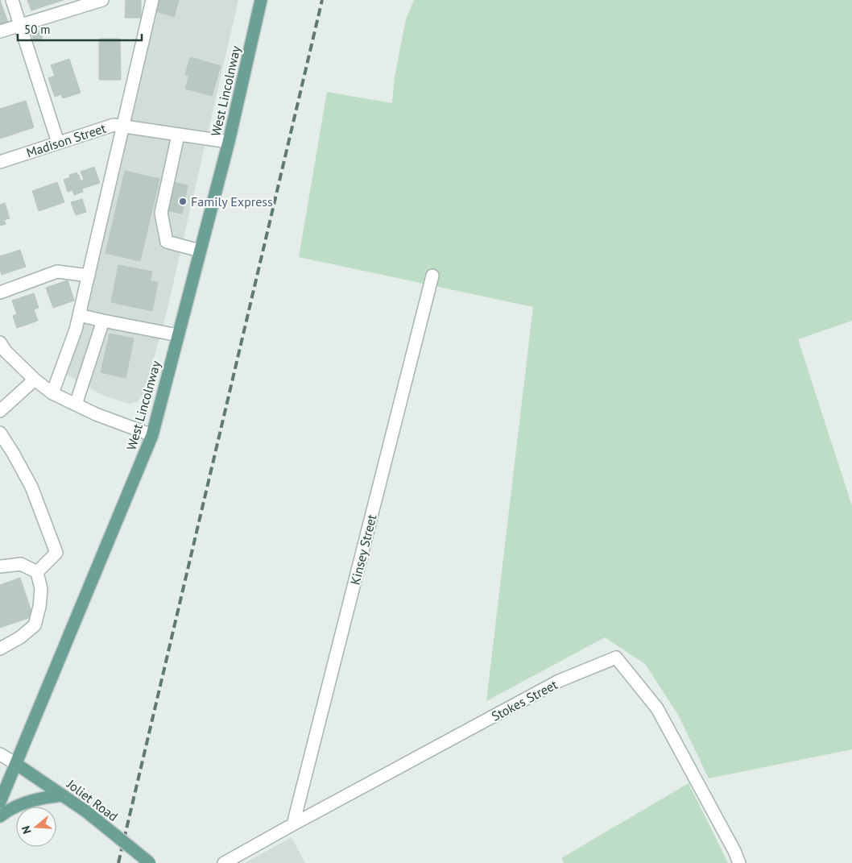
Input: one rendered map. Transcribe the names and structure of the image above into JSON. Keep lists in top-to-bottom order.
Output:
{
  "streets": {
    "main road": ["West Lincolnway", "Joliet Road"],
    "street": ["Madison Street", "Kinsey Street", "Stokes Street"]
  },
  "crossings": [
    ["West Lincolnway", "Madison Street"],
    ["West Lincolnway", "Joliet Road"],
    ["Kinsey Street", "Stokes Street"]
  ],
  "places": ["Family Express"],
  "scale_bar": "50 m",
  "north": "left"
}
